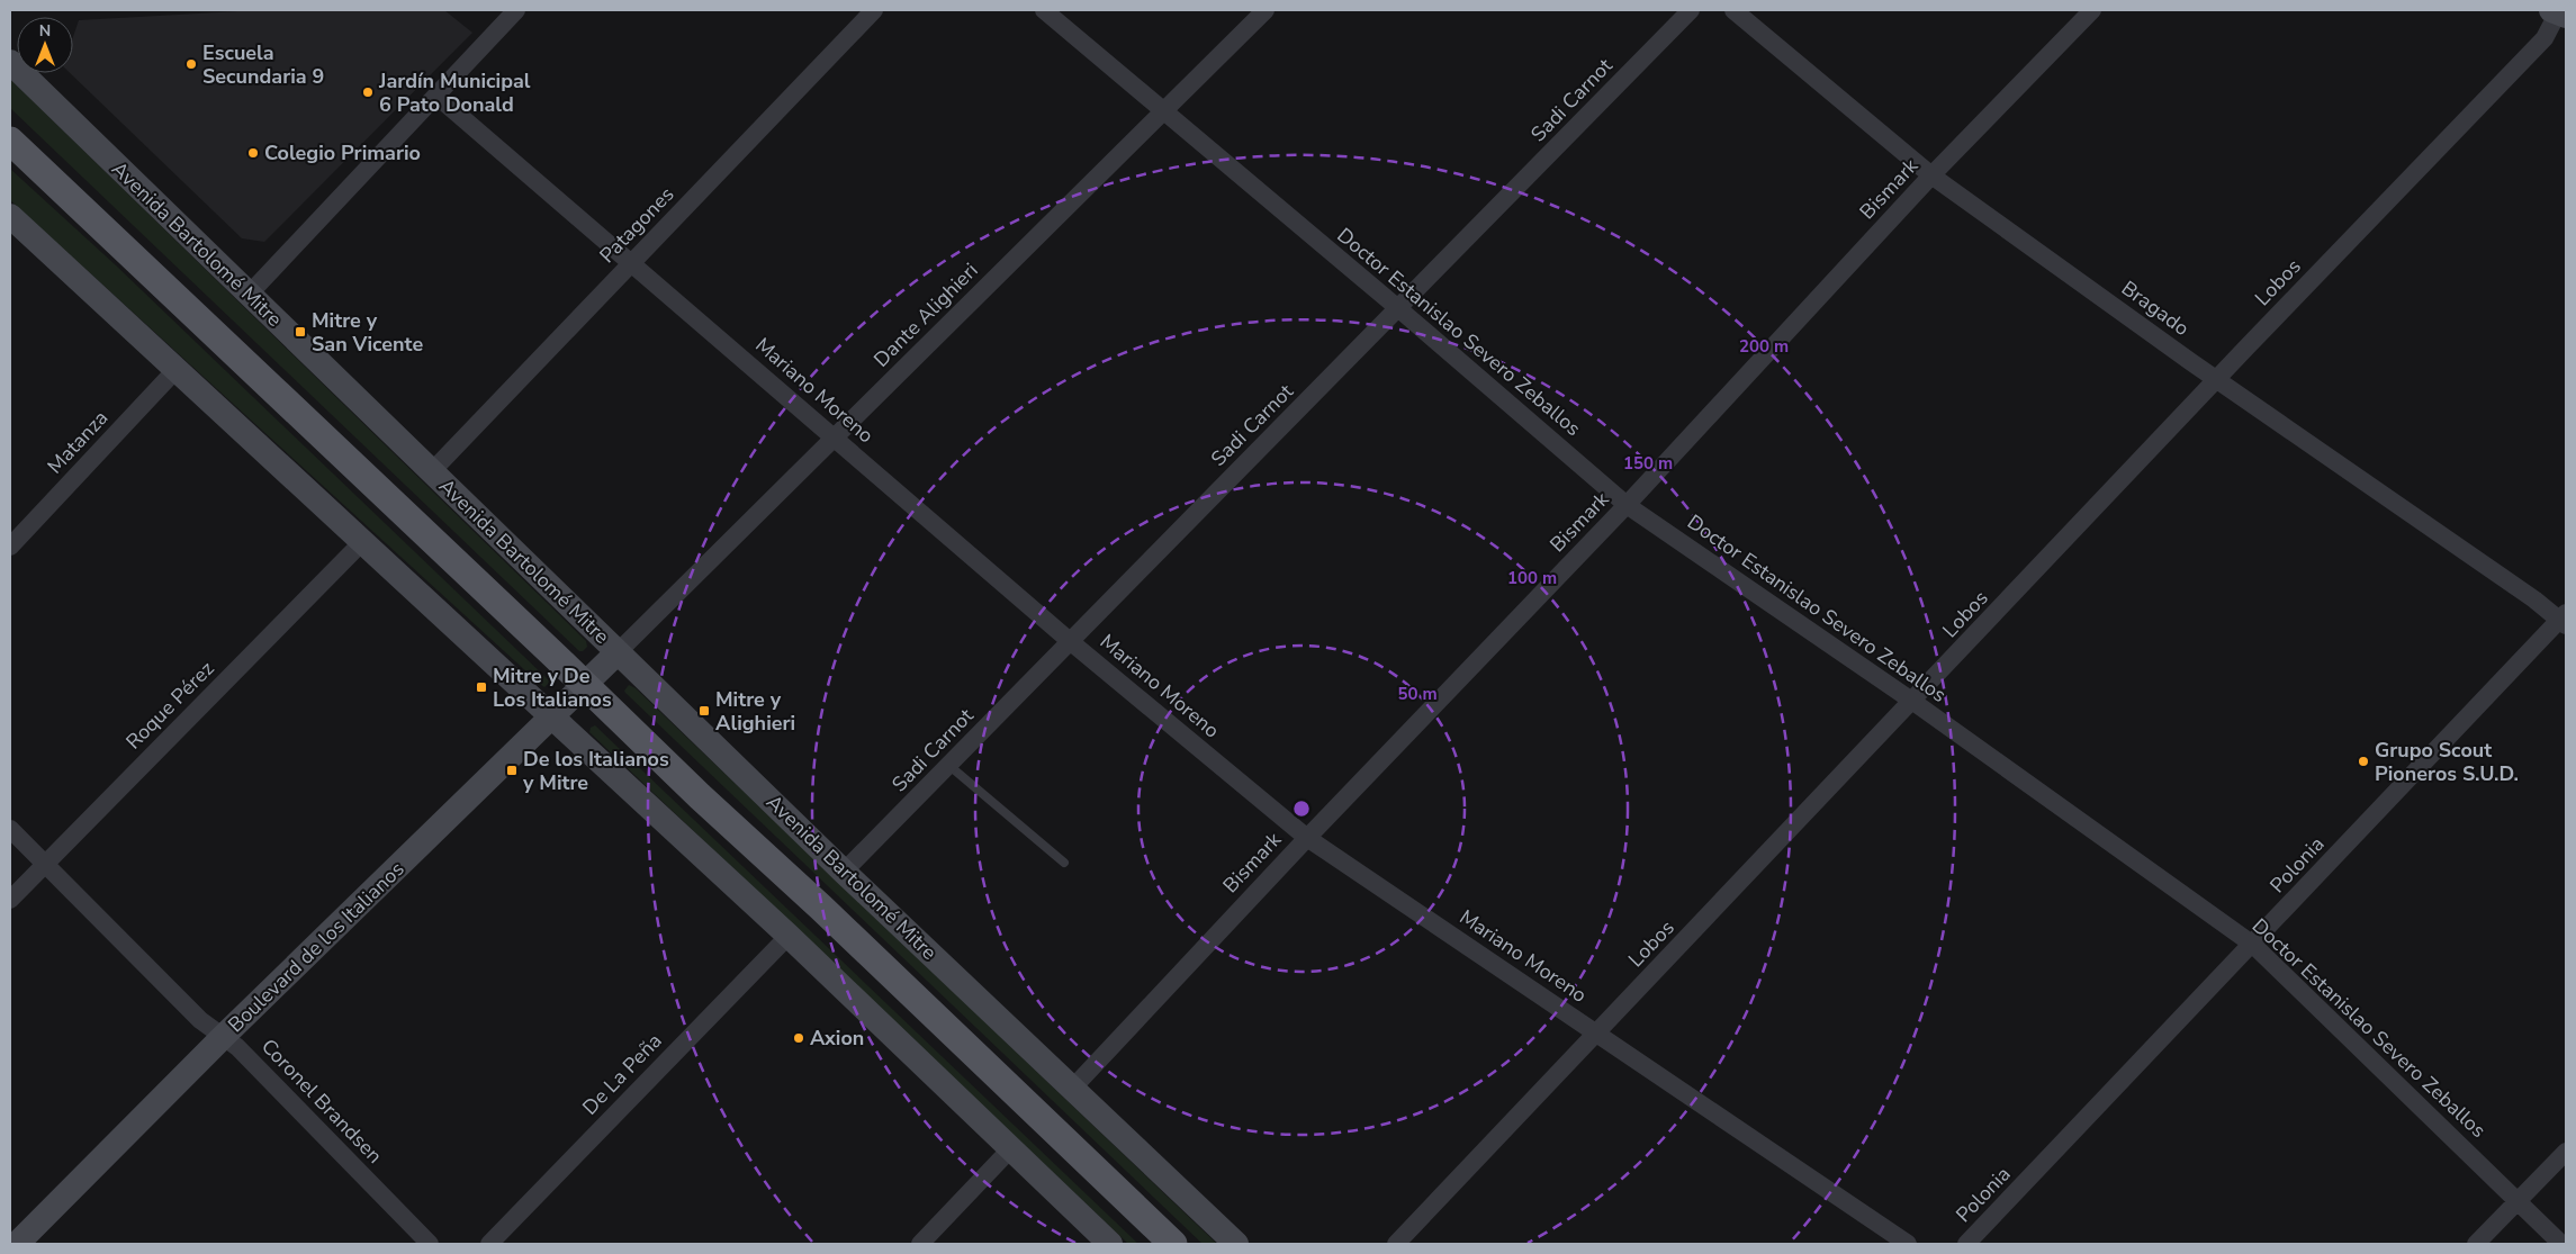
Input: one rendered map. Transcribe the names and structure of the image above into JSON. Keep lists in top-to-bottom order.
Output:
{
  "streets": {
    "street": [
      "Sadi Carnot",
      "Bismark",
      "Patagones",
      "Avenida Bartolomé Mitre",
      "Lobos",
      "Bragado",
      "Dante Alighieri",
      "Doctor Estanislao Severo Zeballos",
      "Mariano Moreno",
      "Matanza",
      "Roque Pérez",
      "Polonia",
      "Boulevard de los Italianos",
      "De La Peña",
      "Coronel Brandsen"
    ]
  },
  "crossings": [
    ["Sadi Carnot", "Avenida Bartolomé Mitre"],
    ["Sadi Carnot", "Doctor Estanislao Severo Zeballos"],
    ["Sadi Carnot", "Mariano Moreno"],
    ["Bismark", "Avenida Bartolomé Mitre"],
    ["Bismark", "Bragado"],
    ["Bismark", "Doctor Estanislao Severo Zeballos"],
    ["Bismark", "Mariano Moreno"],
    ["Patagones", "Avenida Bartolomé Mitre"],
    ["Patagones", "Mariano Moreno"],
    ["Avenida Bartolomé Mitre", "Dante Alighieri"],
    ["Avenida Bartolomé Mitre", "Boulevard de los Italianos"],
    ["Lobos", "Bragado"],
    ["Lobos", "Doctor Estanislao Severo Zeballos"],
    ["Lobos", "Mariano Moreno"],
    ["Bragado", "Polonia"],
    ["Dante Alighieri", "Doctor Estanislao Severo Zeballos"],
    ["Dante Alighieri", "Mariano Moreno"],
    ["Dante Alighieri", "Boulevard de los Italianos"],
    ["Doctor Estanislao Severo Zeballos", "Polonia"],
    ["Roque Pérez", "Coronel Brandsen"],
    ["Boulevard de los Italianos", "Coronel Brandsen"]
  ],
  "places": {
    "other": [
      "Escuela Secundaria 9",
      "Jardín Municipal 6 Pato Donald",
      "Colegio Primario",
      "Grupo Scout Pioneros S.U.D.",
      "Axion"
    ],
    "transit": [
      "Mitre y San Vicente",
      "Mitre y De Los Italianos",
      "Mitre y Alighieri",
      "De los Italianos y Mitre"
    ]
  },
  "north": "top",
  "rings": [
    "200 m",
    "150 m",
    "100 m",
    "50 m"
  ]
}
